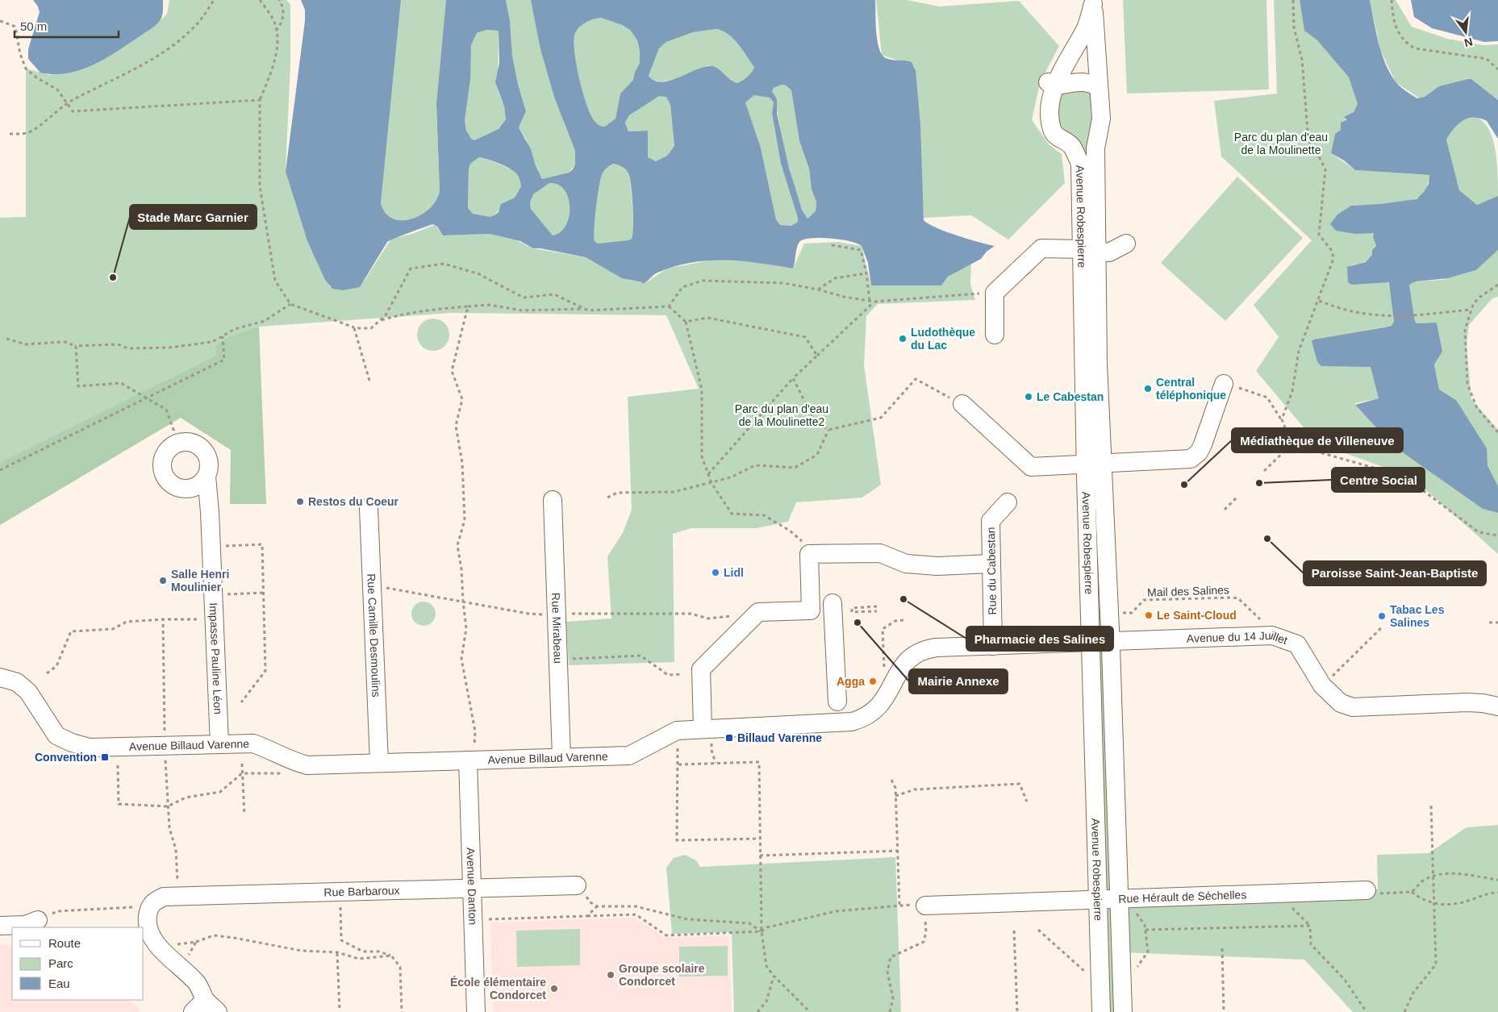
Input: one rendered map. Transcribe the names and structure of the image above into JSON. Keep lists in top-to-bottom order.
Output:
{
  "streets": {
    "street": [
      "Avenue Robespierre",
      "Rue du Cabestan",
      "Rue Mirabeau",
      "Rue Camille Desmoulins",
      "Avenue du 14 Juillet",
      "Impasse Pauline Léon",
      "Avenue Billaud Varenne",
      "Avenue Danton",
      "Rue Barbaroux",
      "Rue Hérault de Séchelles"
    ],
    "path": ["Mail des Salines"]
  },
  "crossings": [
    ["Avenue Robespierre", "Mail des Salines"],
    ["Avenue Robespierre", "Avenue du 14 Juillet"],
    ["Avenue Robespierre", "Avenue Billaud Varenne"],
    ["Avenue Robespierre", "Rue Hérault de Séchelles"],
    ["Rue du Cabestan", "Avenue Billaud Varenne"],
    ["Rue Mirabeau", "Avenue Billaud Varenne"],
    ["Rue Camille Desmoulins", "Avenue Billaud Varenne"],
    ["Avenue du 14 Juillet", "Avenue Billaud Varenne"],
    ["Impasse Pauline Léon", "Avenue Billaud Varenne"],
    ["Avenue Billaud Varenne", "Avenue Danton"],
    ["Avenue Danton", "Rue Barbaroux"]
  ],
  "parks": ["Parc du plan d'eau de la Moulinette", "Parc du plan d'eau de la Moulinette2"],
  "places": {
    "other": [
      "Stade Marc Garnier",
      "Ludothèque du Lac",
      "Central téléphonique",
      "Le Cabestan",
      "Centre Social",
      "Médiathèque de Villeneuve",
      "Restos du Coeur",
      "Paroisse Saint-Jean-Baptiste",
      "Lidl",
      "Salle Henri Moulinier",
      "Pharmacie des Salines",
      "Le Saint-Cloud",
      "Tabac Les Salines",
      "Mairie Annexe",
      "Agga",
      "Groupe scolaire Condorcet",
      "École élémentaire Condorcet"
    ],
    "transit": ["Billaud Varenne", "Convention"]
  },
  "legend": ["Route", "Parc", "Eau"],
  "scale_bar": "50 m",
  "north": "bottom"
}
